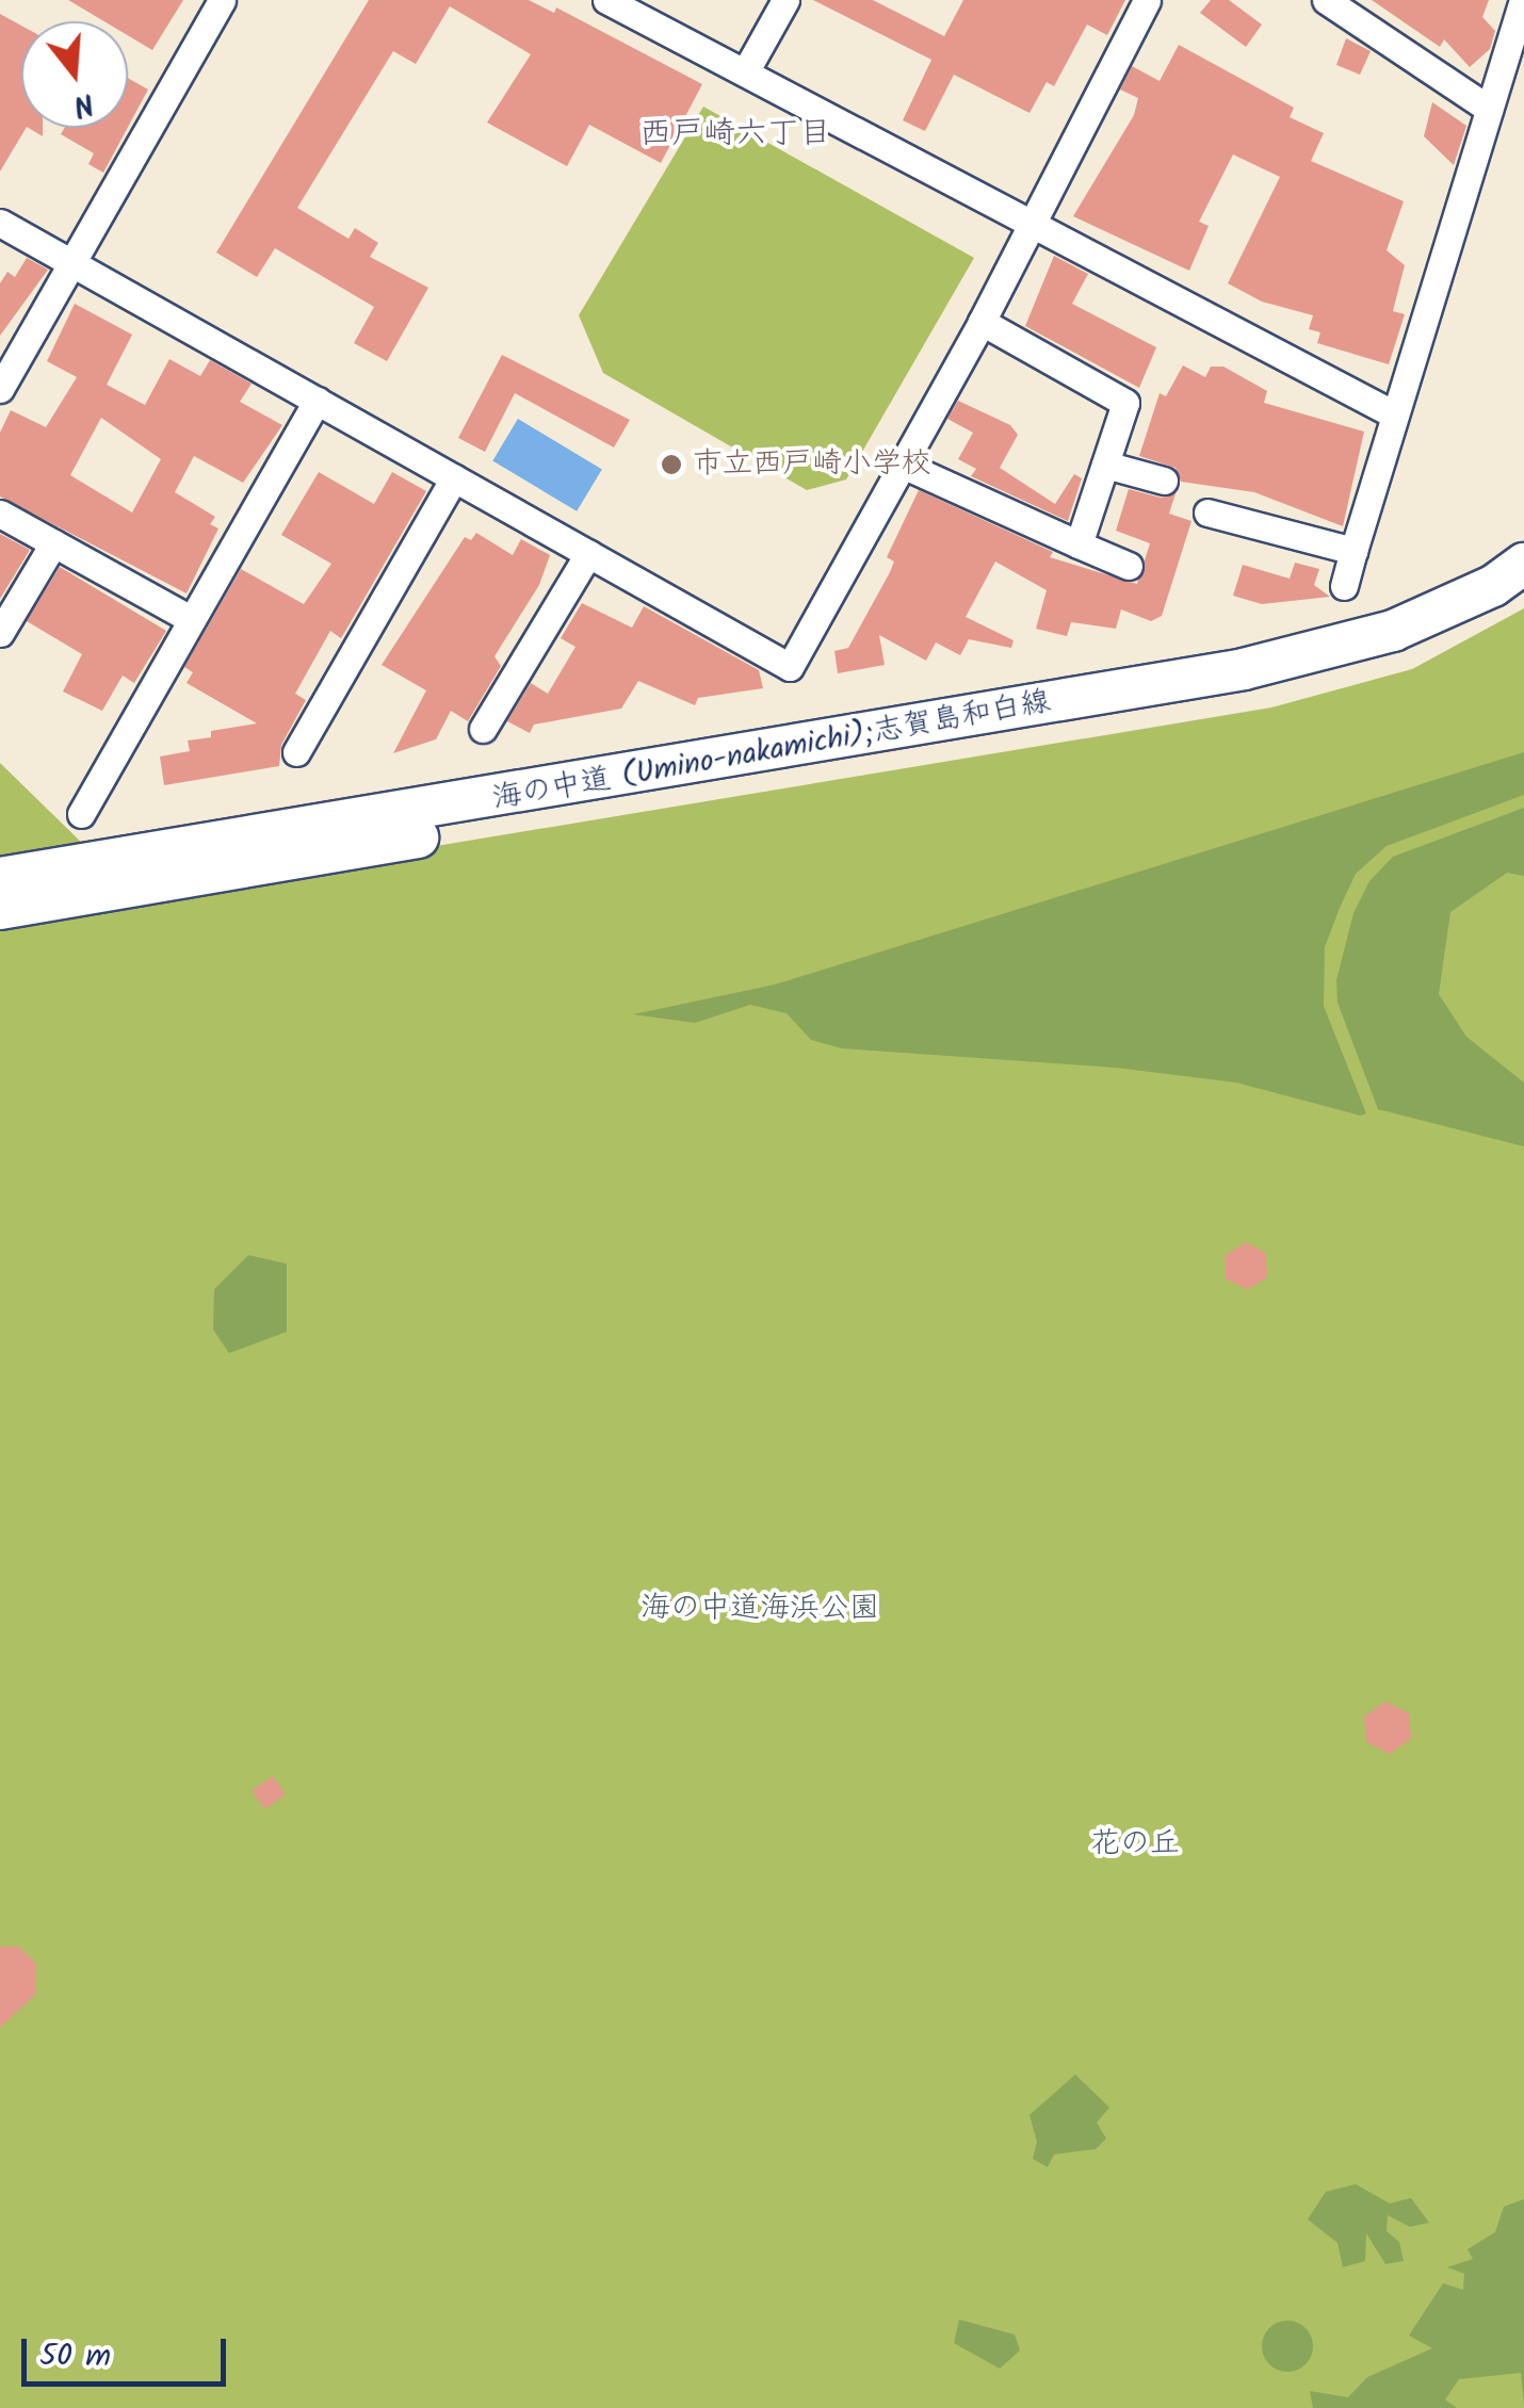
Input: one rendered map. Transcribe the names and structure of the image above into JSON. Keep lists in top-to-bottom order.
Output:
{
  "streets": {
    "main road": ["海の中道 (Umino-nakamichi);志賀島和白線"]
  },
  "districts": ["西戸崎六丁目"],
  "parks": ["海の中道海浜公園", "花の丘"],
  "places": ["市立西戸崎小学校"],
  "scale_bar": "50 m",
  "north": "bottom"
}
